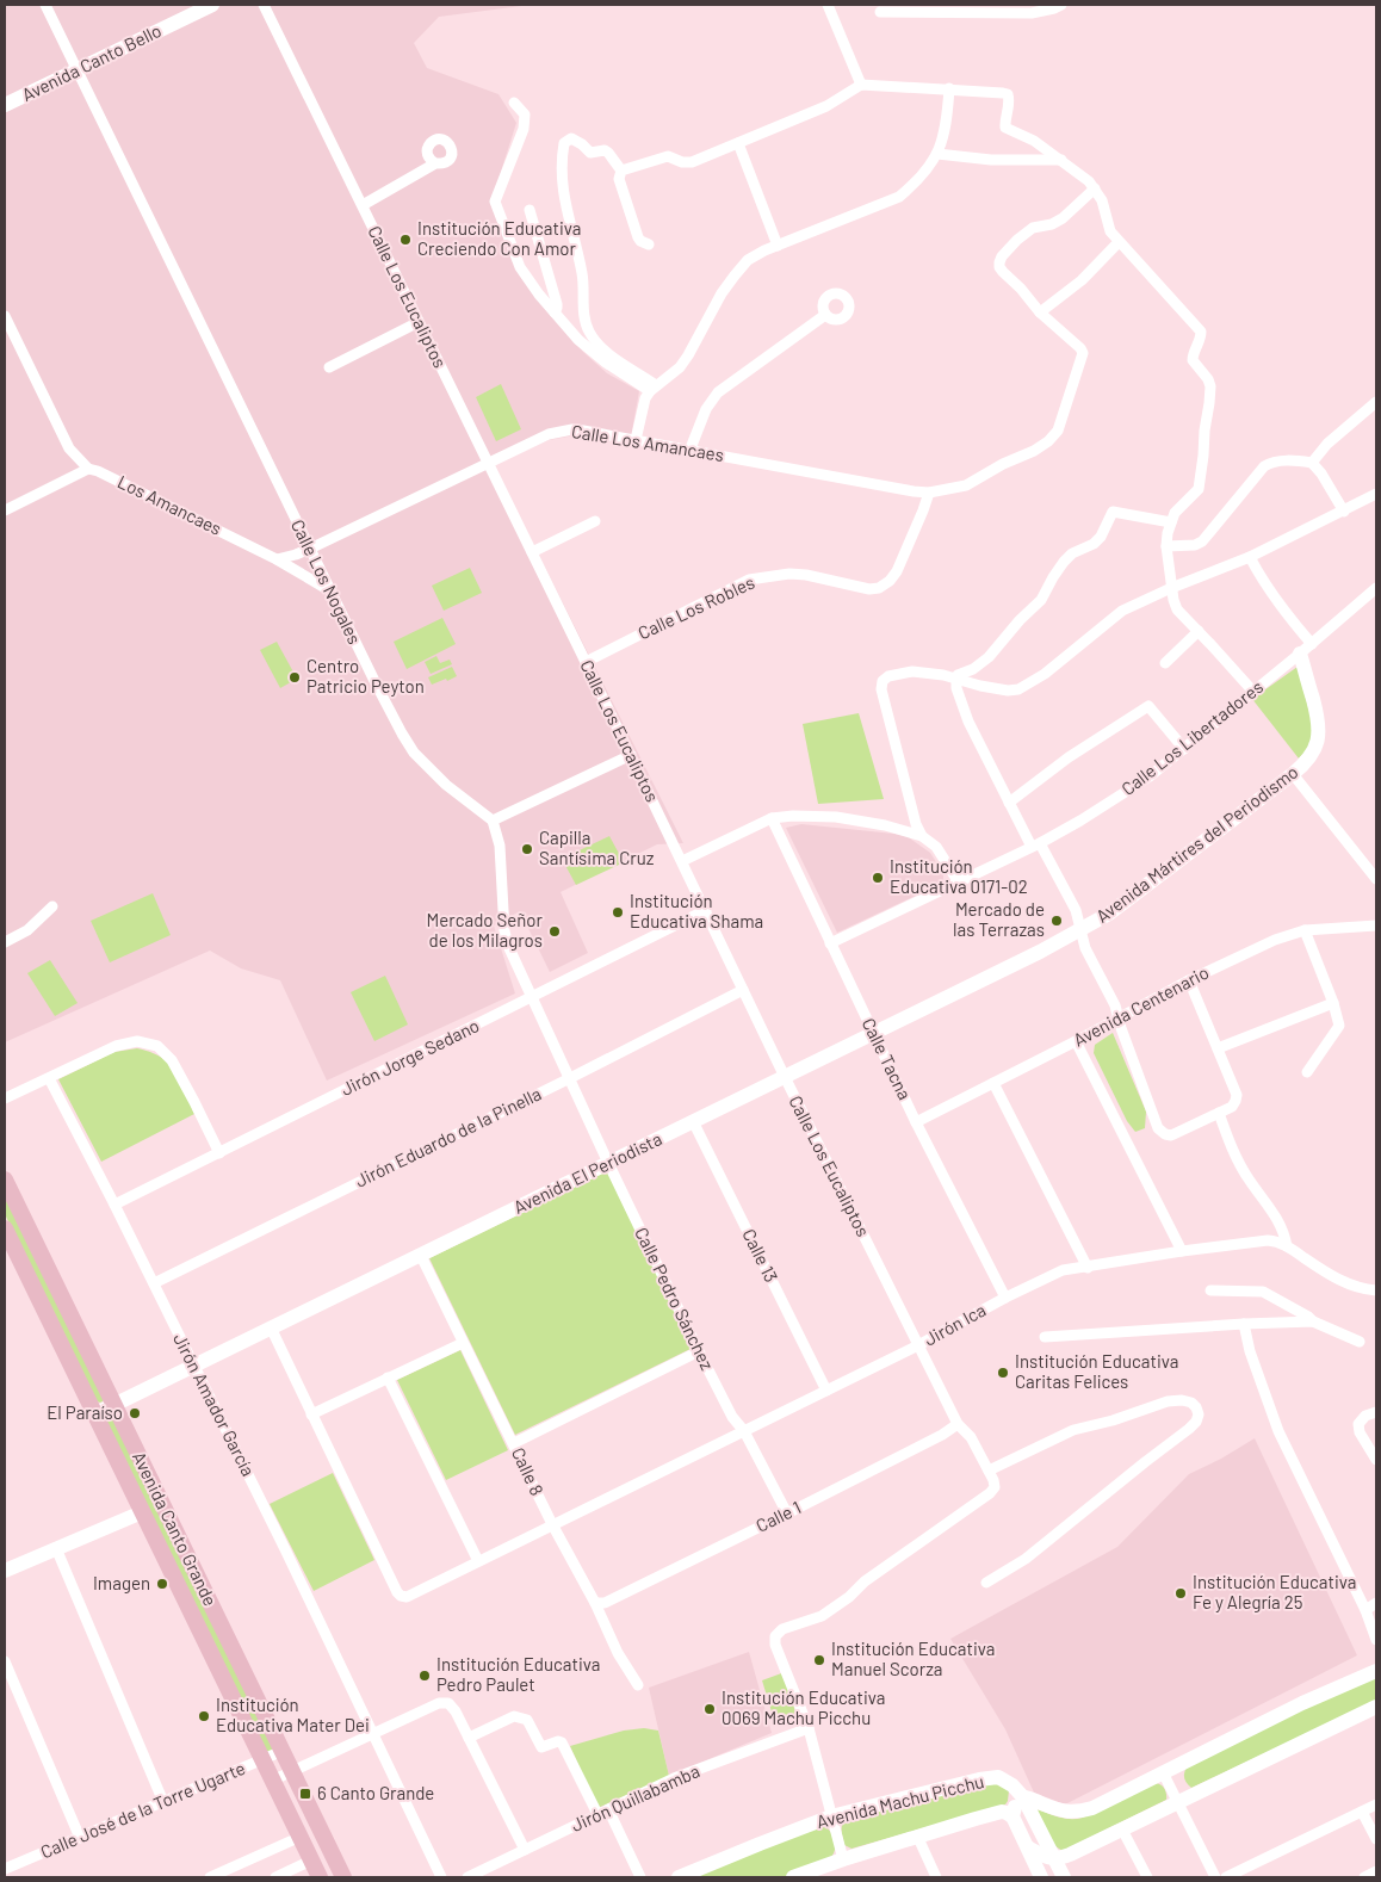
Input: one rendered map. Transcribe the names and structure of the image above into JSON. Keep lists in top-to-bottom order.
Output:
{
  "streets": {
    "main road": ["Avenida Canto Grande"],
    "street": [
      "Avenida Canto Bello",
      "Calle Los Eucaliptos",
      "Calle Los Amancaes",
      "Los Amancaes",
      "Calle Los Nogales",
      "Calle Los Robles",
      "Calle Los Libertadores",
      "Avenida Mártires del Periodismo",
      "Avenida Centenario",
      "Jirón Jorge Sedano",
      "Calle Tacna",
      "Jirón Eduardo de la Pinella",
      "Avenida El Periodista",
      "Calle 13",
      "Calle Pedro Sánchez",
      "Jirón Ica",
      "Jirón Amador García",
      "Calle 8",
      "Calle 1",
      "Jirón Quillabamba",
      "Avenida Machu Picchu",
      "Calle José de la Torre Ugarte"
    ]
  },
  "crossings": [
    ["Avenida Canto Bello", "Calle Los Nogales"],
    ["Calle Los Eucaliptos", "Calle Los Amancaes"],
    ["Calle Los Eucaliptos", "Calle Los Robles"],
    ["Calle Los Eucaliptos", "Jirón Jorge Sedano"],
    ["Calle Los Eucaliptos", "Jirón Eduardo de la Pinella"],
    ["Calle Los Eucaliptos", "Avenida El Periodista"],
    ["Calle Los Eucaliptos", "Jirón Ica"],
    ["Calle Los Eucaliptos", "Calle 1"],
    ["Calle Los Eucaliptos", "Jirón Quillabamba"],
    ["Calle Los Amancaes", "Los Amancaes"],
    ["Calle Los Amancaes", "Calle Los Nogales"],
    ["Calle Los Amancaes", "Calle Los Robles"],
    ["Los Amancaes", "Calle Los Nogales"],
    ["Calle Los Libertadores", "Avenida Mártires del Periodismo"],
    ["Calle Los Libertadores", "Calle Tacna"],
    ["Avenida Mártires del Periodismo", "Avenida El Periodista"],
    ["Avenida Centenario", "Calle Tacna"],
    ["Jirón Jorge Sedano", "Jirón Amador García"],
    ["Calle Tacna", "Avenida El Periodista"],
    ["Calle Tacna", "Jirón Ica"],
    ["Jirón Eduardo de la Pinella", "Calle Pedro Sánchez"],
    ["Jirón Eduardo de la Pinella", "Jirón Amador García"],
    ["Avenida El Periodista", "Calle 13"],
    ["Avenida El Periodista", "Calle Pedro Sánchez"],
    ["Avenida El Periodista", "Jirón Amador García"],
    ["Avenida El Periodista", "Calle 8"],
    ["Avenida El Periodista", "Avenida Canto Grande"],
    ["Calle 13", "Jirón Ica"],
    ["Calle Pedro Sánchez", "Jirón Ica"],
    ["Calle Pedro Sánchez", "Calle 1"],
    ["Jirón Ica", "Calle 8"],
    ["Calle 8", "Calle 1"],
    ["Avenida Canto Grande", "Calle José de la Torre Ugarte"]
  ],
  "places": {
    "other": [
      "Institución Educativa Creciendo Con Amor",
      "Centro Patricio Peyton",
      "Capilla Santísima Cruz",
      "Institución Educativa 0171-02",
      "Institución Educativa Shama",
      "Mercado de las Terrazas",
      "Mercado Señor de los Milagros",
      "Institución Educativa Caritas Felices",
      "El Paraíso",
      "Imagen",
      "Institución Educativa Fe y Alegría 25",
      "Institución Educativa Manuel Scorza",
      "Institución Educativa Pedro Paulet",
      "Institución Educativa 0069 Machu Picchu",
      "Institución Educativa Mater Dei"
    ],
    "transit": ["6 Canto Grande"]
  }
}
